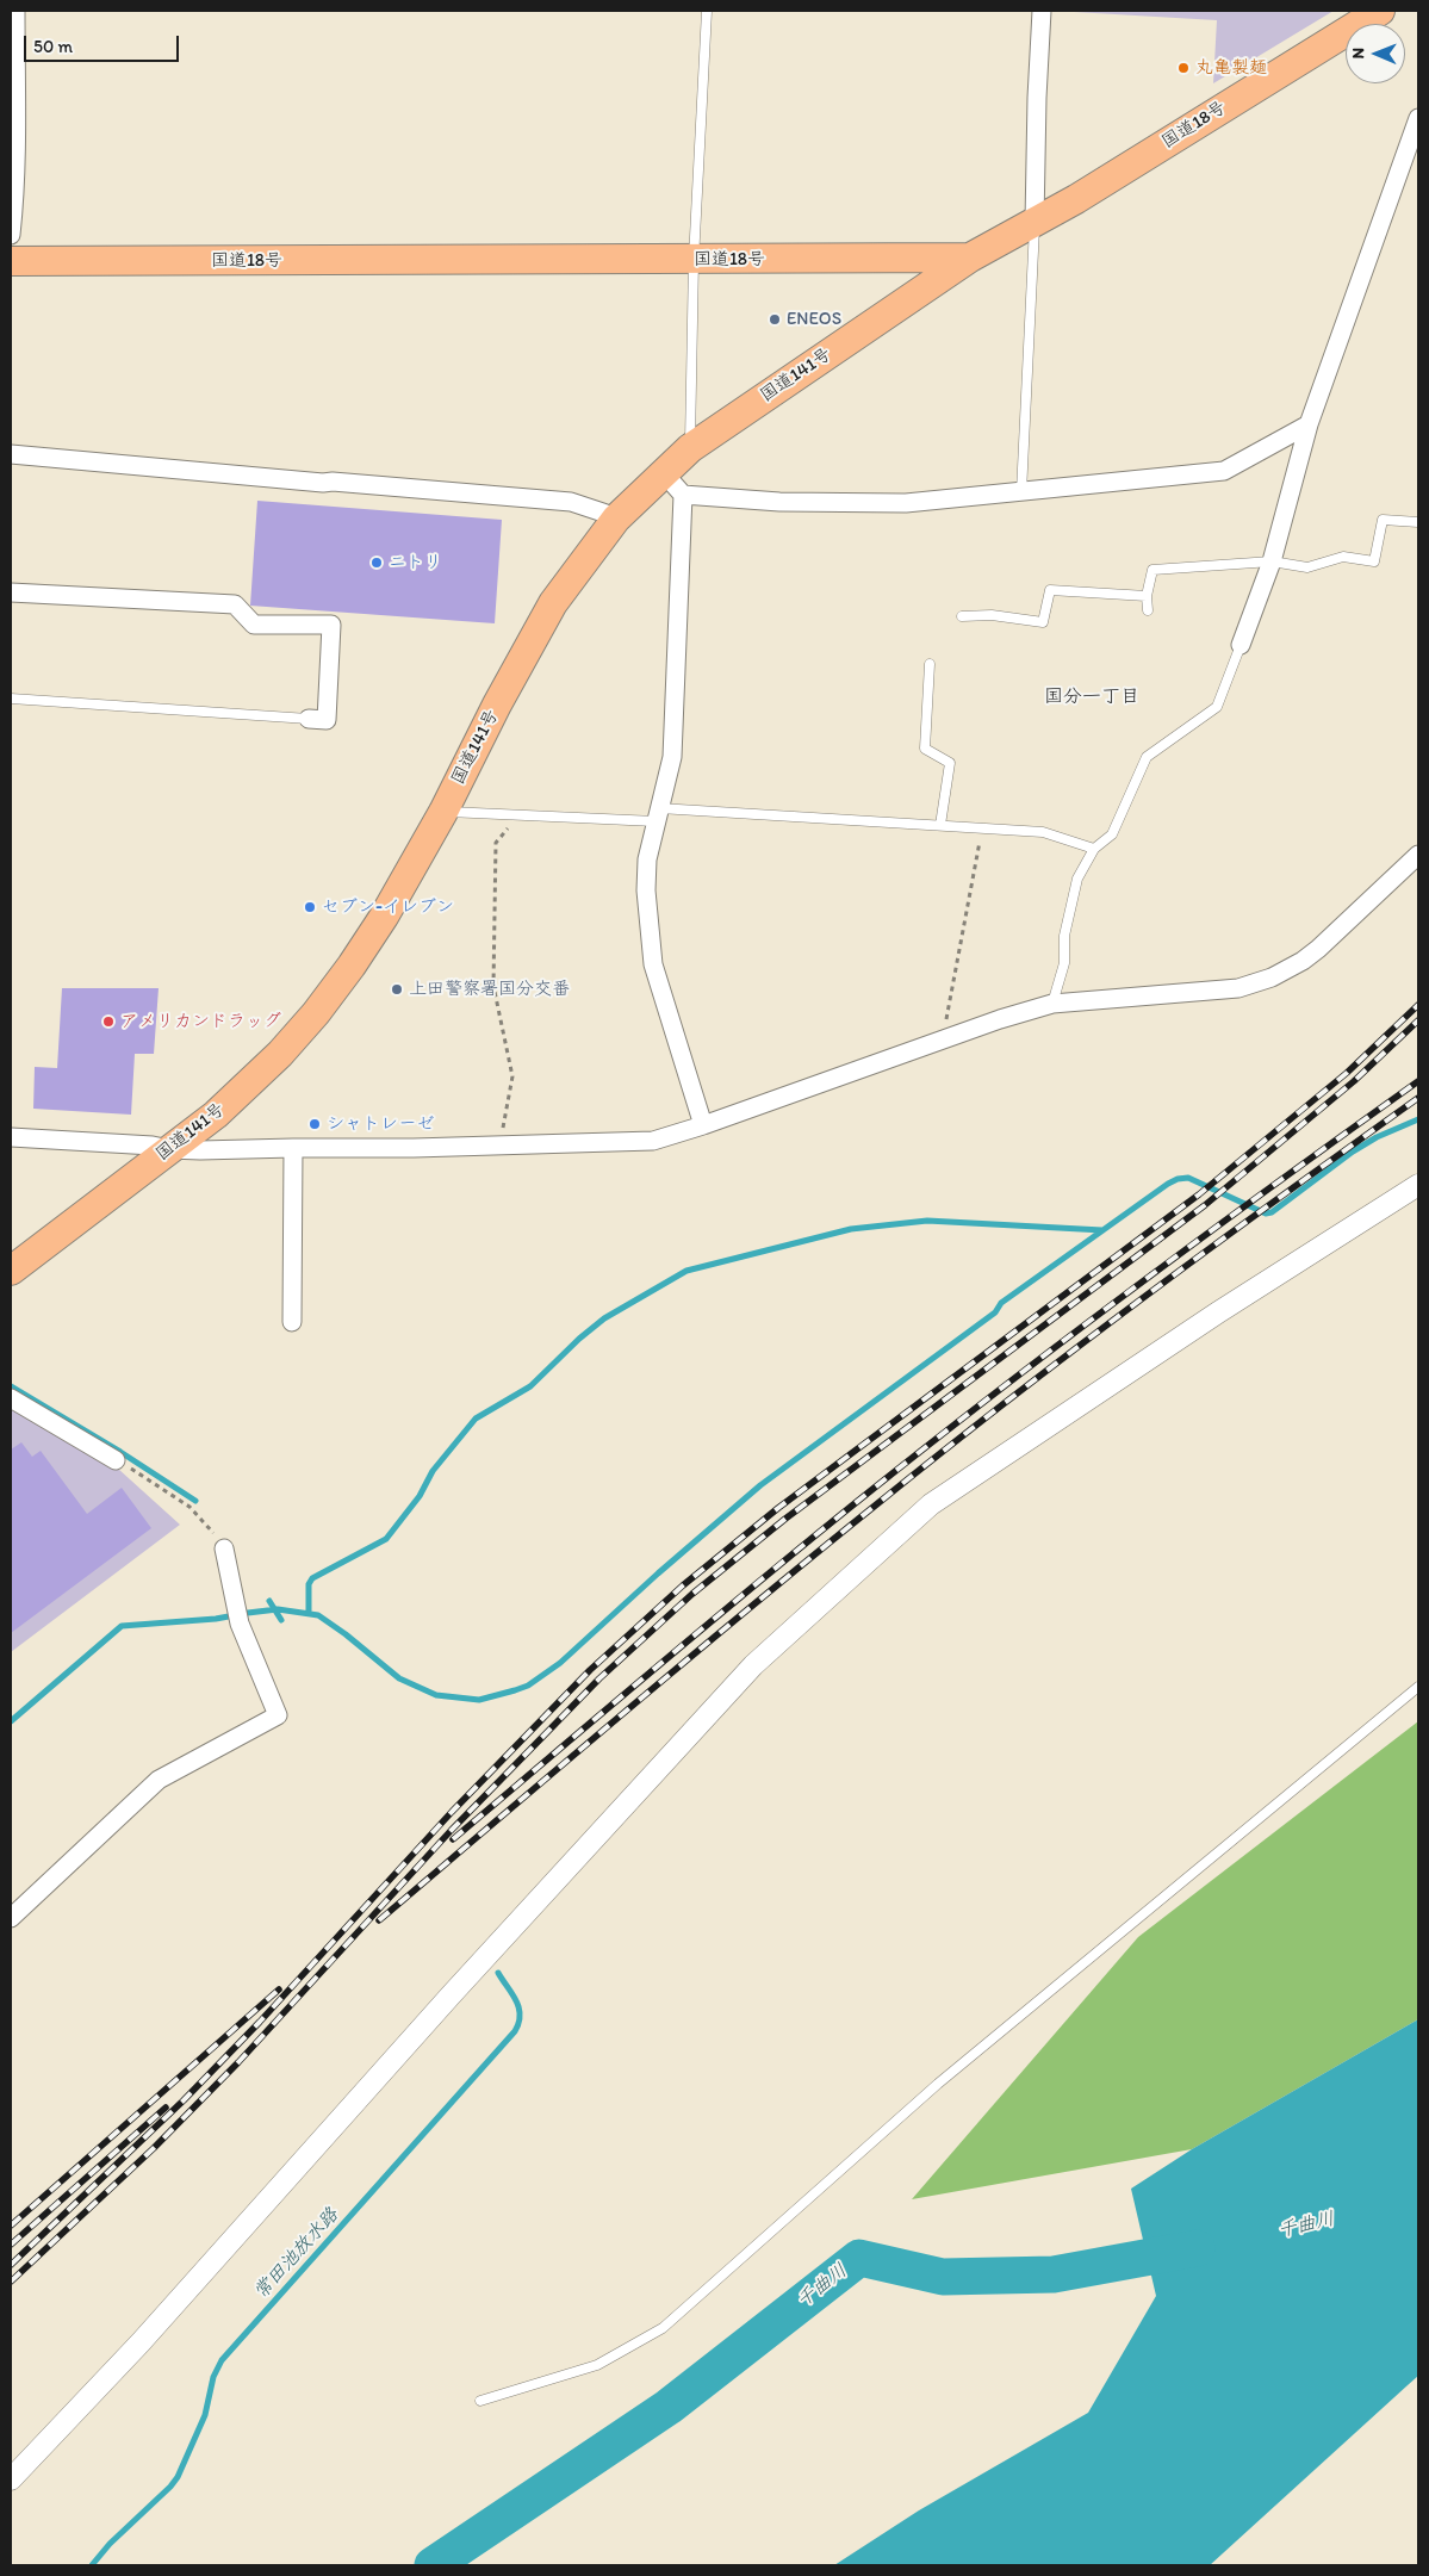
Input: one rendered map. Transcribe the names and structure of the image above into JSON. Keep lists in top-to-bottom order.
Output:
{
  "streets": {
    "highway": ["国道18号", "国道141号"]
  },
  "crossings": [
    ["国道18号", "国道141号"]
  ],
  "districts": ["国分一丁目"],
  "water": ["千曲川", "常田池放水路"],
  "places": [
    "丸亀製麺",
    "ENEOS",
    "ニトリ",
    "セブン-イレブン",
    "上田警察署国分交番",
    "アメリカンドラッグ",
    "シャトレーゼ"
  ],
  "scale_bar": "50 m",
  "north": "left"
}
